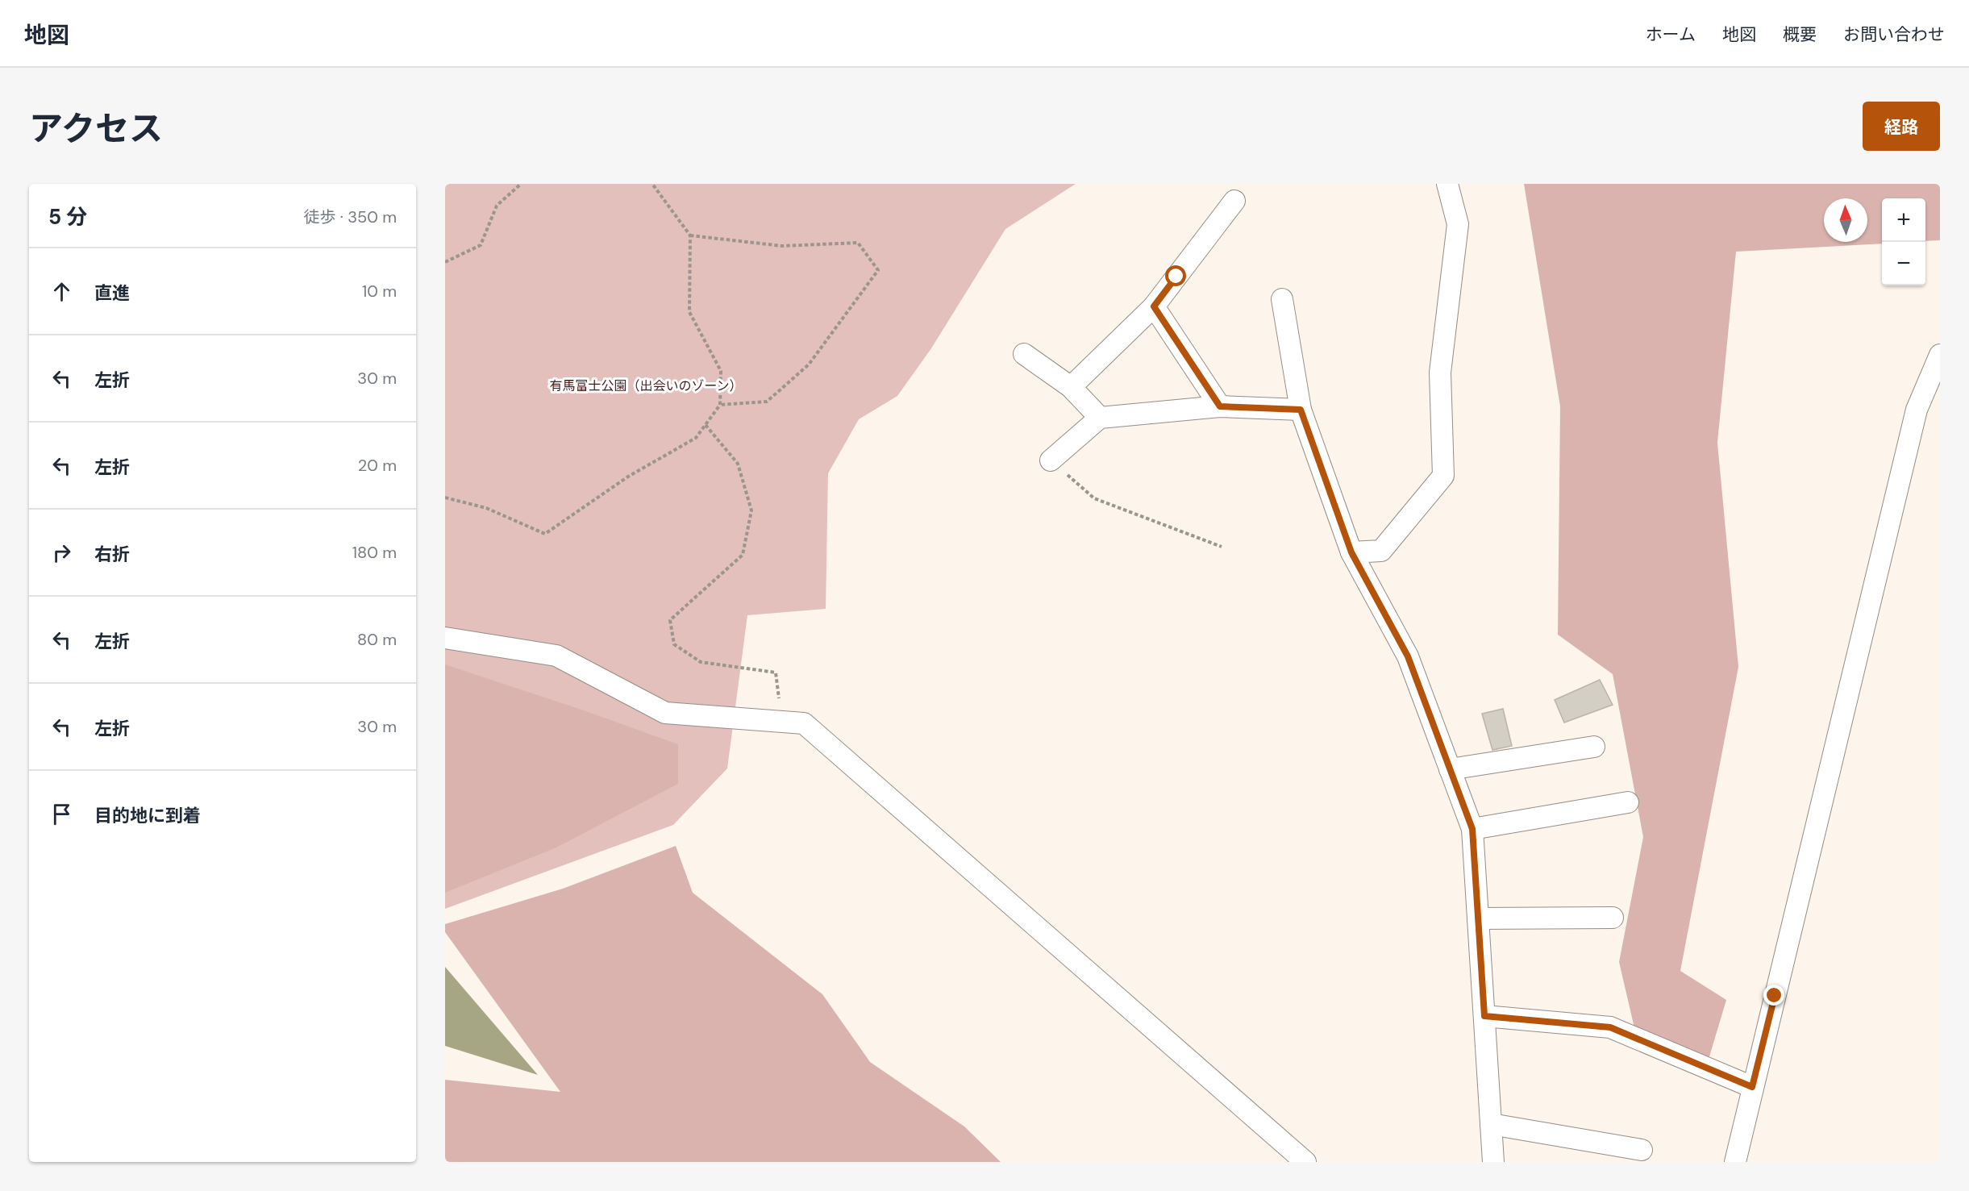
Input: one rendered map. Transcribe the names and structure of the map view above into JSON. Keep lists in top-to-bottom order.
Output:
{
  "parks": ["有馬富士公園（出会いのゾーン）"],
  "north": "top",
  "page": {
    "header": "地図",
    "nav": [
      "ホーム",
      "地図",
      "概要",
      "お問い合わせ"
    ],
    "title": "アクセス",
    "buttons": "経路",
    "heading": ["5 分", "徒歩 · 350 m"],
    "map_buttons": ["+", "−"],
    "list": [
      ["直進", "10 m"],
      ["左折", "30 m"],
      ["左折", "20 m"],
      ["右折", "180 m"],
      ["左折", "80 m"],
      ["左折", "30 m"],
      "目的地に到着"
    ]
  }
}
